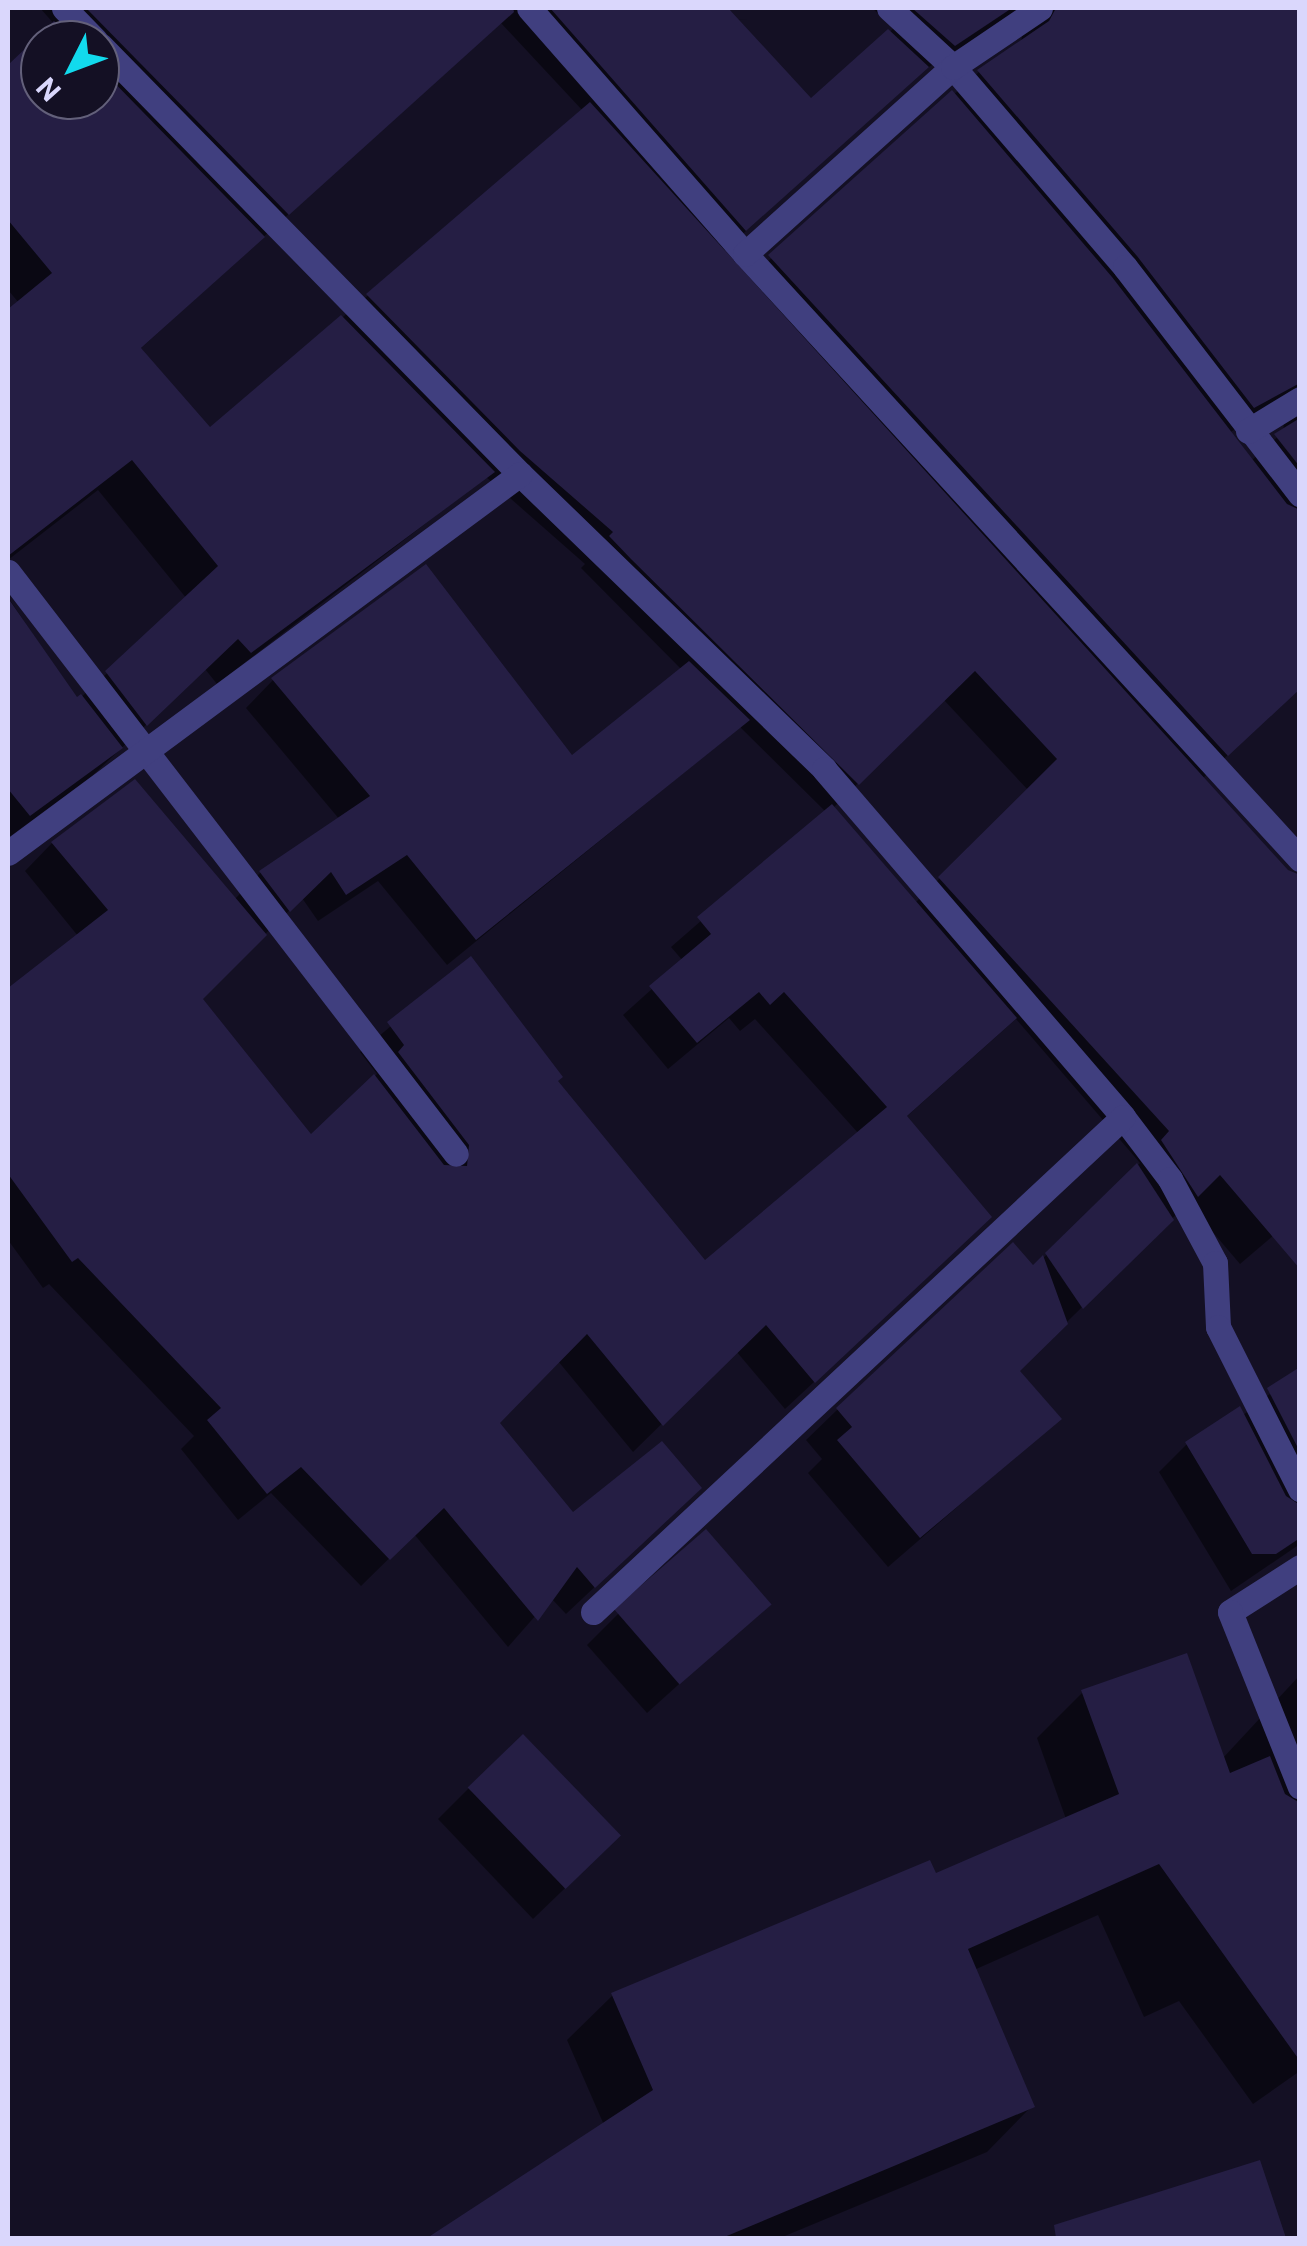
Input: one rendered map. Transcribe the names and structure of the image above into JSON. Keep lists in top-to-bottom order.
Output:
{
  "north": "bottom left"
}
